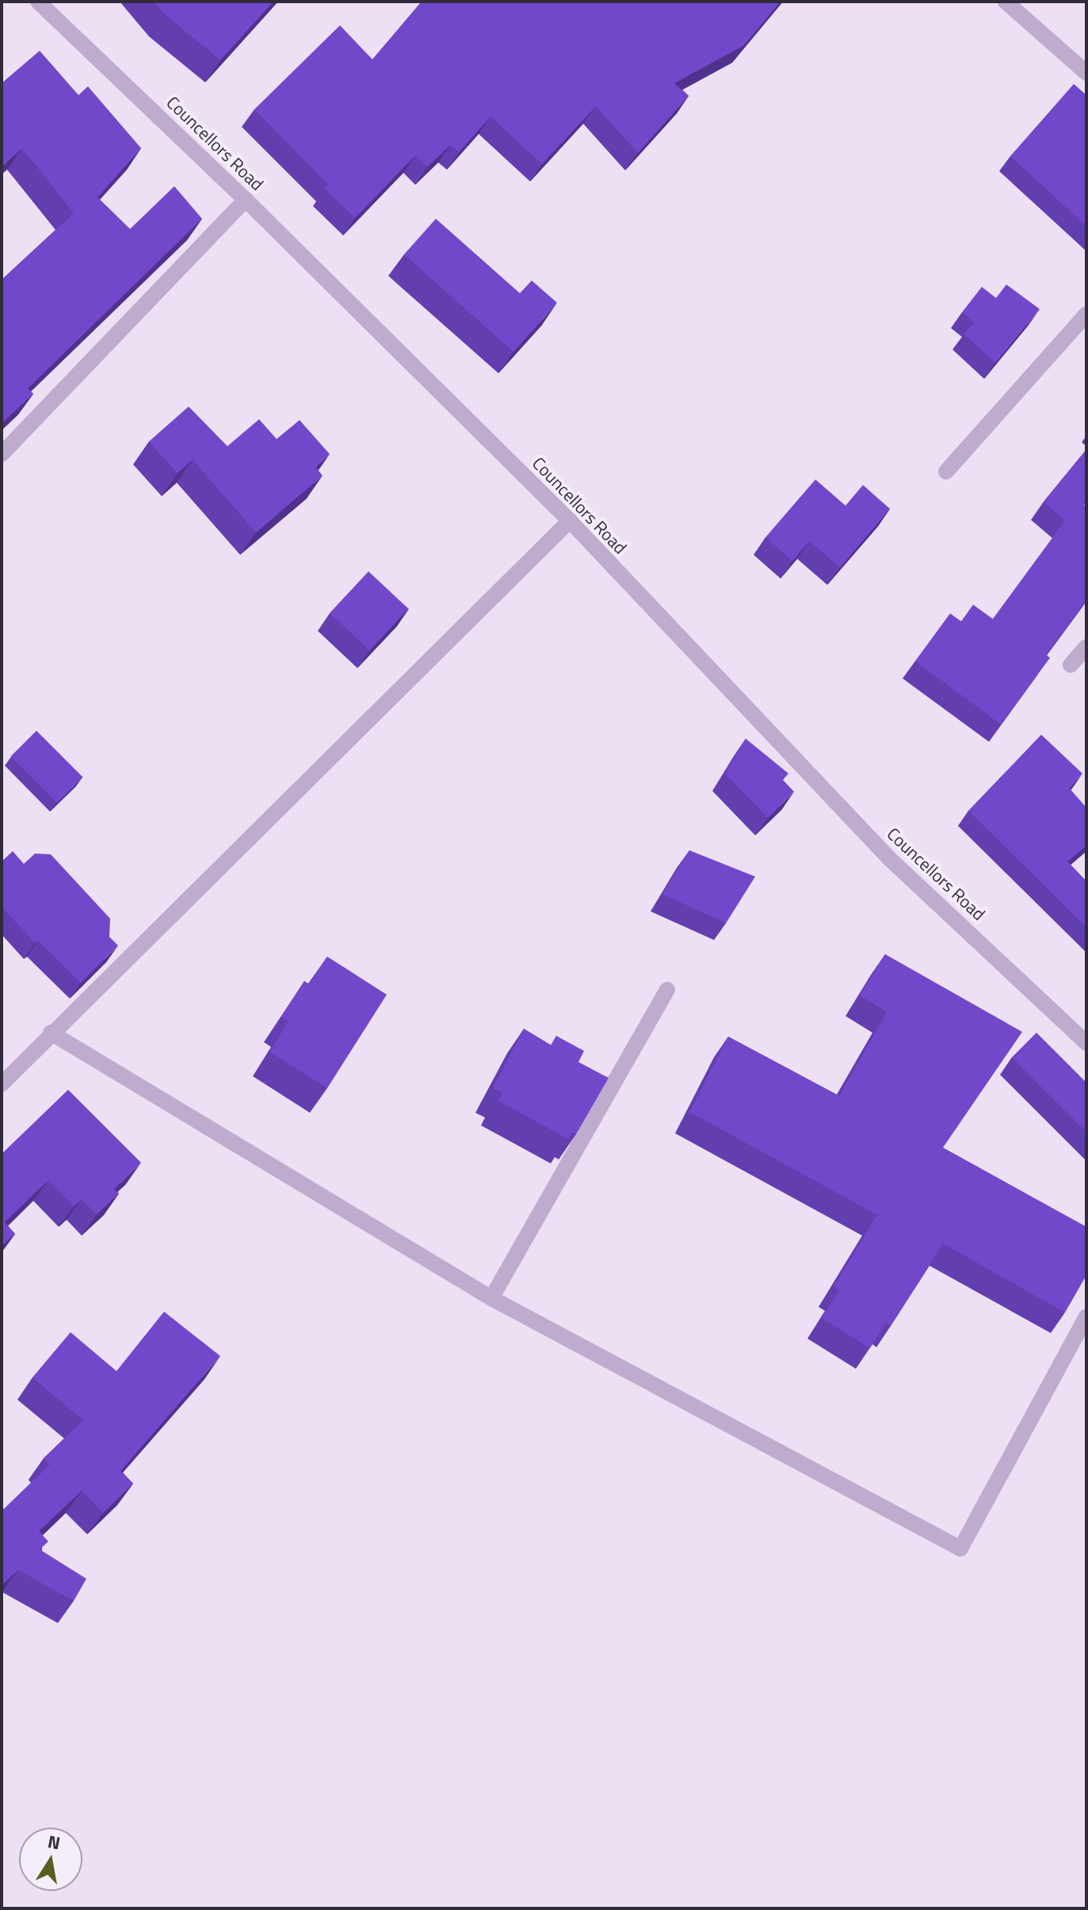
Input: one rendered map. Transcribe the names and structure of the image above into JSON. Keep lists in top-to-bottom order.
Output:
{
  "streets": {
    "street": ["Councellors Road"]
  },
  "north": "top"
}
